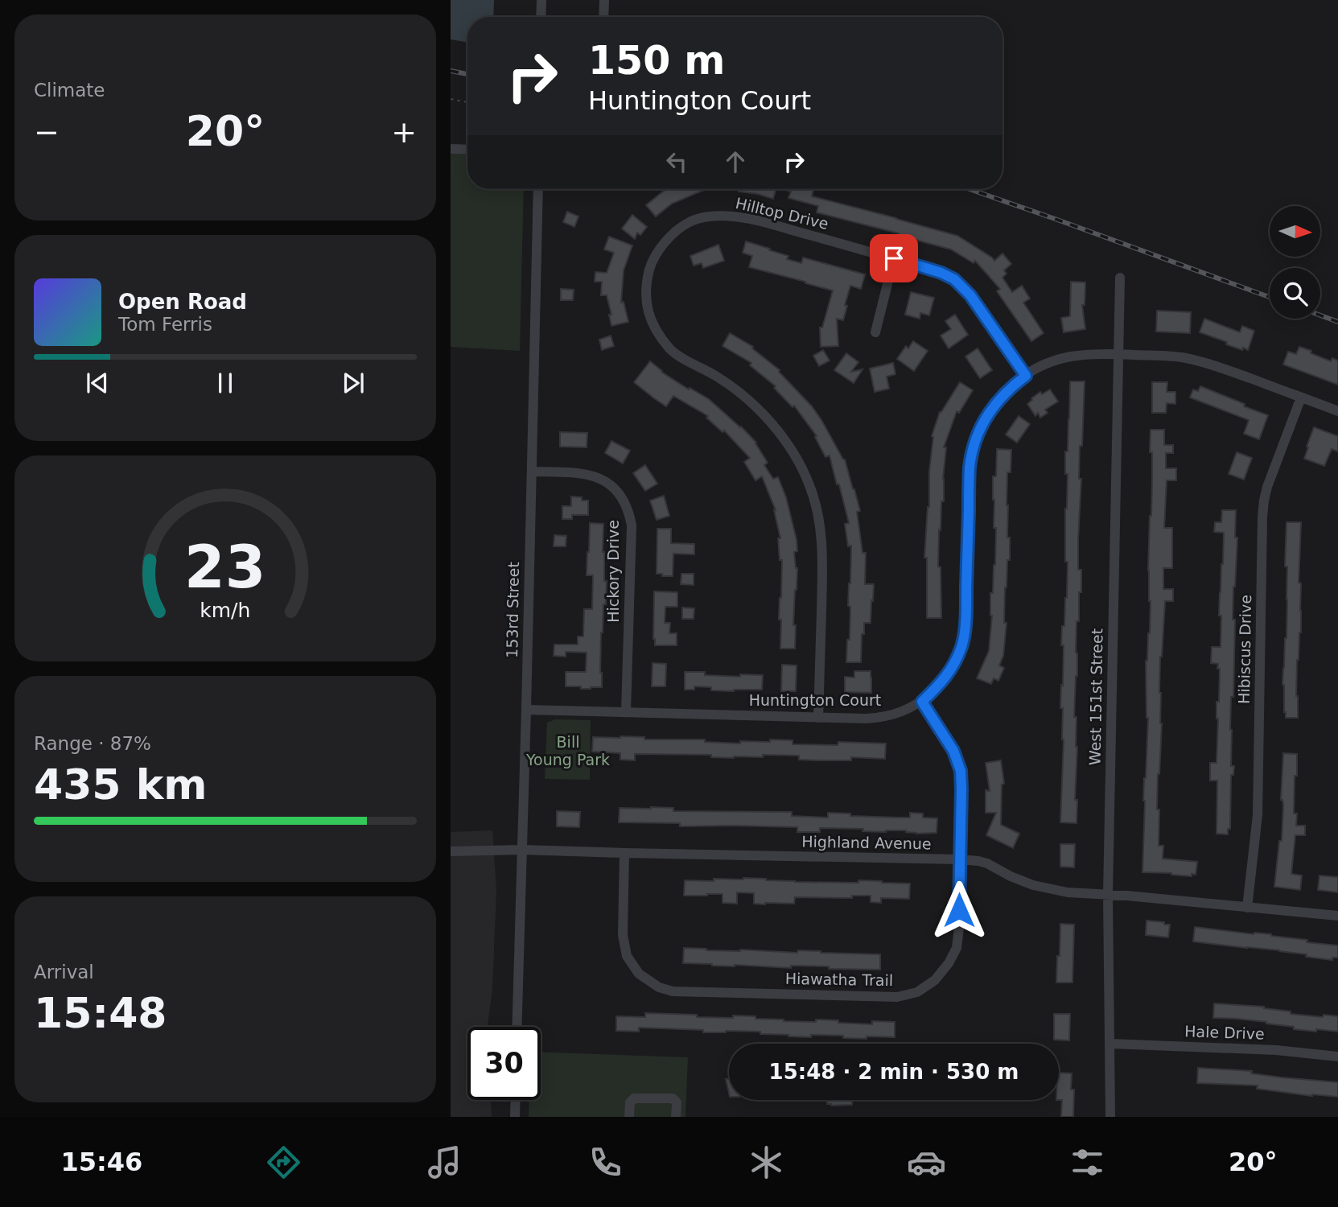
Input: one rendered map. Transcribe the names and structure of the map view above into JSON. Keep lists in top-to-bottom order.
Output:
{
  "streets": {
    "street": [
      "Hilltop Drive",
      "Hickory Drive",
      "153rd Street",
      "Hibiscus Drive",
      "West 151st Street",
      "Huntington Court",
      "Highland Avenue",
      "Hiawatha Trail",
      "Hale Drive"
    ]
  },
  "crossings": [
    ["Hilltop Drive", "Huntington Court"],
    ["Hickory Drive", "153rd Street"],
    ["Hickory Drive", "Huntington Court"],
    ["153rd Street", "Huntington Court"],
    ["153rd Street", "Highland Avenue"],
    ["Hibiscus Drive", "Huntington Court"],
    ["Hibiscus Drive", "Highland Avenue"],
    ["West 151st Street", "Huntington Court"],
    ["West 151st Street", "Highland Avenue"],
    ["West 151st Street", "Hale Drive"],
    ["Huntington Court", "Hiawatha Trail"],
    ["Highland Avenue", "Hiawatha Trail"]
  ],
  "parks": ["Bill Young Park"],
  "north": "right",
  "page": {
    "tile": [
      "Climate",
      ["Range · 87%", "435 km"],
      ["Arrival", "15:48"]
    ],
    "turn": ["150 m", "Huntington Court"],
    "heat": ["−", "20°", "+"],
    "song": ["Open Road", "Tom Ferris"],
    "limit": "30",
    "trip": "15:48 · 2 min · 530 m",
    "tabs": ["15:46", "20°"],
    "gauge": ["23", "km/h"]
  }
}
